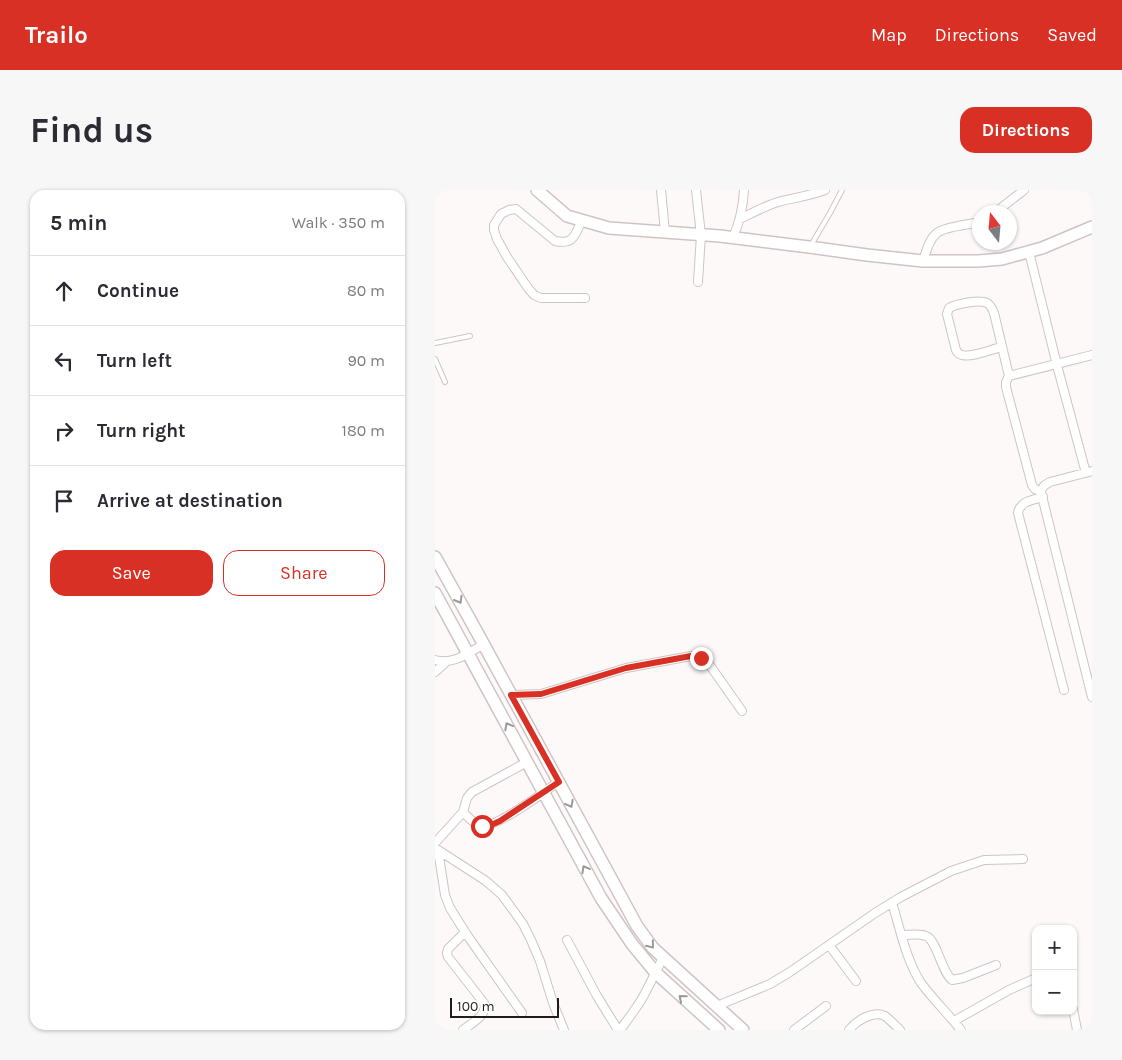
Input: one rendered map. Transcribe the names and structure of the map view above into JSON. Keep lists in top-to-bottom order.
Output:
{
  "scale_bar": "100 m",
  "north": "top",
  "page": {
    "header": "Trailo",
    "nav": ["Map", "Directions", "Saved"],
    "buttons": [
      "Directions",
      ["Save", "Share"]
    ],
    "title": "Find us",
    "heading": ["5 min", "Walk · 350 m"],
    "list": [
      ["Continue", "80 m"],
      ["Turn left", "90 m"],
      ["Turn right", "180 m"],
      "Arrive at destination"
    ],
    "map_buttons": ["+", "−"],
    "scale": "100 m"
  }
}
